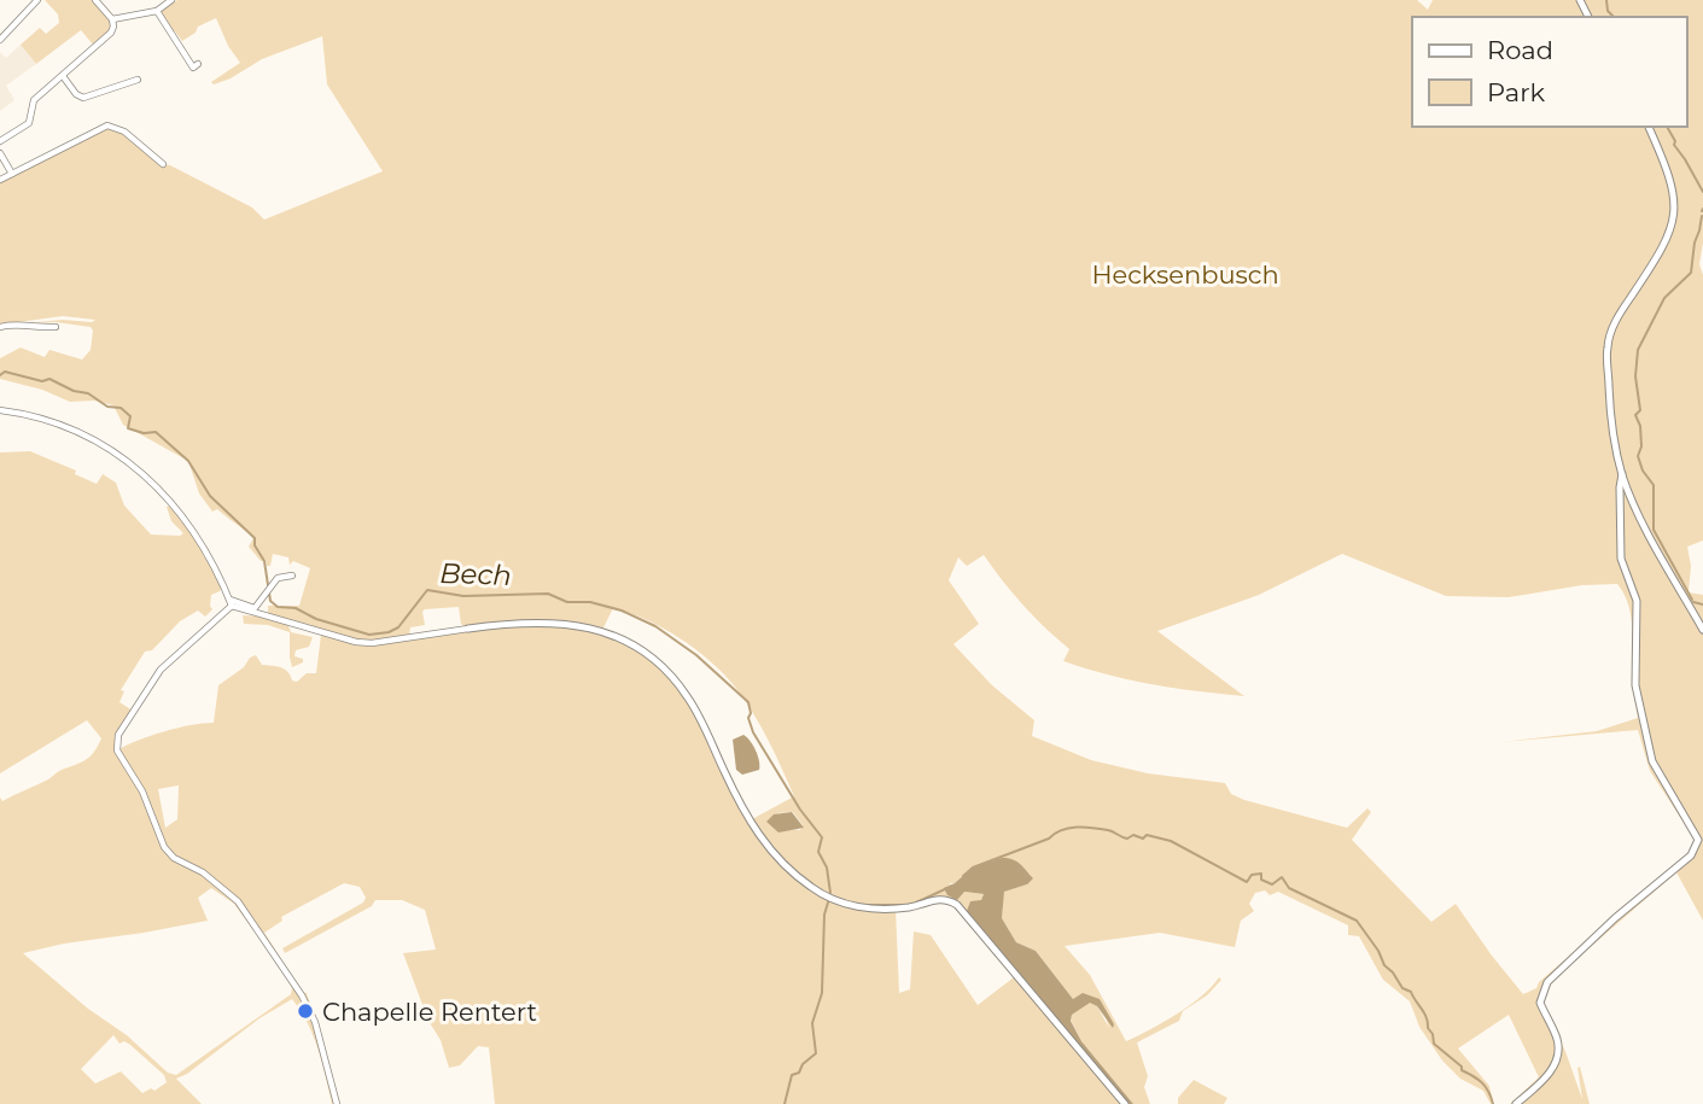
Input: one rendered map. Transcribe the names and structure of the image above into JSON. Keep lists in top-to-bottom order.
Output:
{
  "water": ["Bech"],
  "parks": ["Hecksenbusch"],
  "places": ["Chapelle Rentert"],
  "legend": ["Road", "Park"]
}
